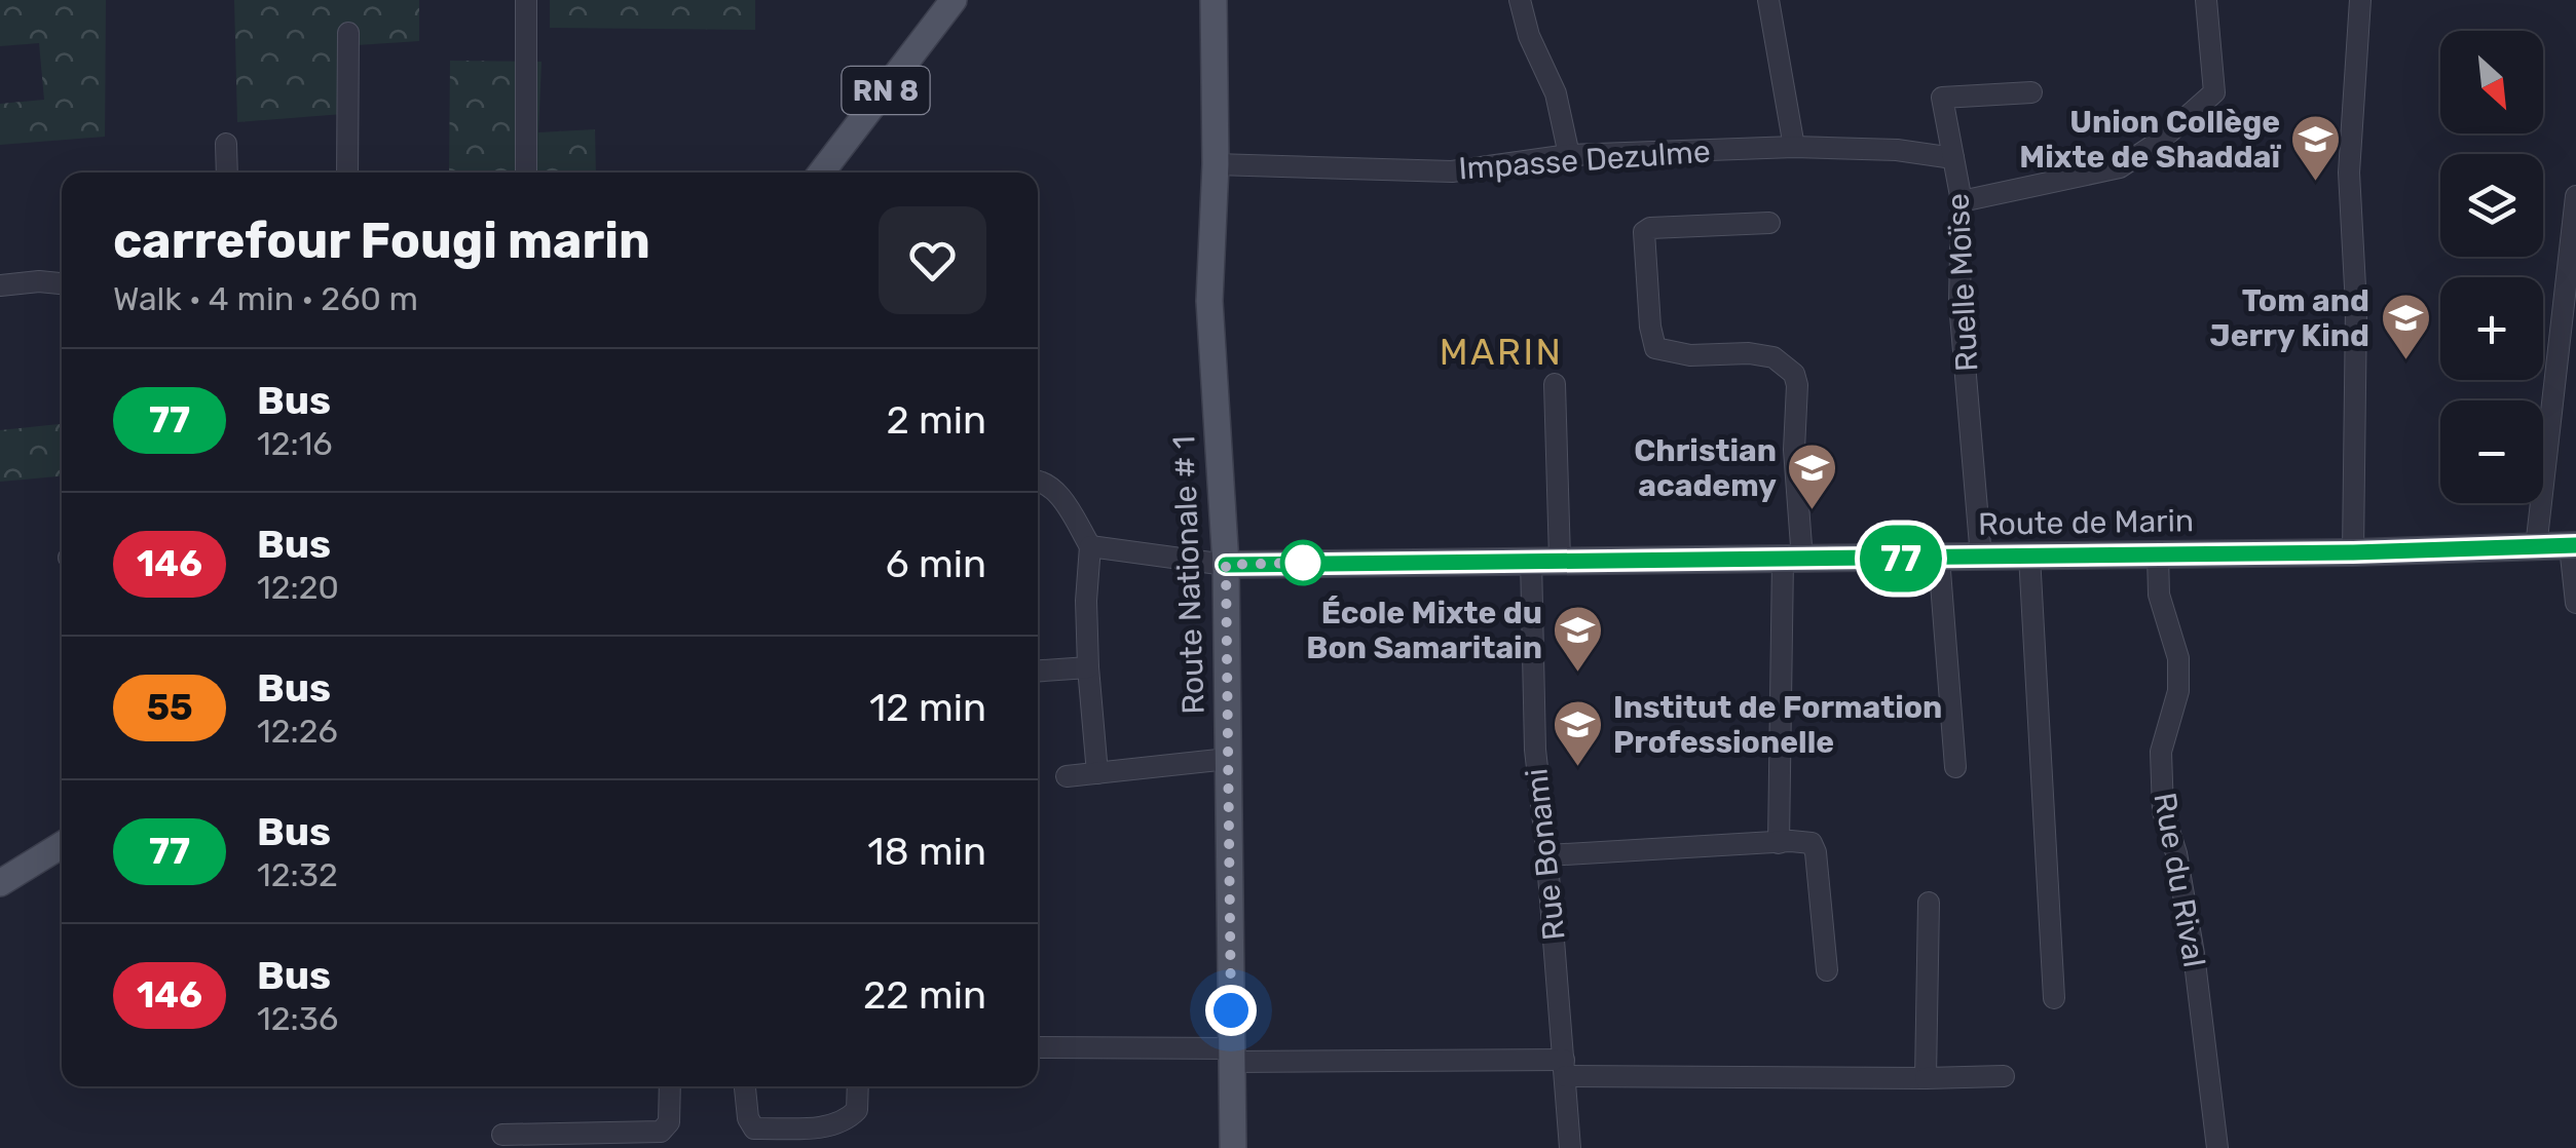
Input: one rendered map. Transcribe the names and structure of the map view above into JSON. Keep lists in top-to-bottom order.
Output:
{
  "streets": {
    "main road": ["RN 8", "Route de Marin", "Route Nationale # 1"],
    "street": [
      "Impasse Dezulme",
      "Ruelle Moïse",
      "Rue Bonami",
      "Rue du Rival"
    ]
  },
  "crossings": [
    ["Impasse Dezulme", "Ruelle Moïse"],
    ["Impasse Dezulme", "Route Nationale # 1"],
    ["Ruelle Moïse", "Route de Marin"],
    ["Route de Marin", "Route Nationale # 1"],
    ["Route de Marin", "Rue Bonami"],
    ["Route de Marin", "Rue du Rival"]
  ],
  "districts": ["MARIN"],
  "places": {
    "school or university": [
      "Union Collège Mixte de Shaddaï",
      "Tom and Jerry Kind",
      "Christian academy",
      "École Mixte du Bon Samaritain",
      "Institut de Formation Professionelle"
    ]
  },
  "lines": ["bus line 77"],
  "north": "bottom right",
  "page": {
    "on_map": "77",
    "map_buttons": ["+", "−"],
    "heading": ["carrefour Fougi marin", "Walk · 4 min · 260 m"],
    "list": [
      {
        "mark": "77",
        "name": "Bus",
        "note": "12:16",
        "value": "2 min"
      },
      {
        "mark": "146",
        "name": "Bus",
        "note": "12:20",
        "value": "6 min"
      },
      {
        "mark": "55",
        "name": "Bus",
        "note": "12:26",
        "value": "12 min"
      },
      {
        "mark": "77",
        "name": "Bus",
        "note": "12:32",
        "value": "18 min"
      },
      {
        "mark": "146",
        "name": "Bus",
        "note": "12:36",
        "value": "22 min"
      }
    ]
  }
}
